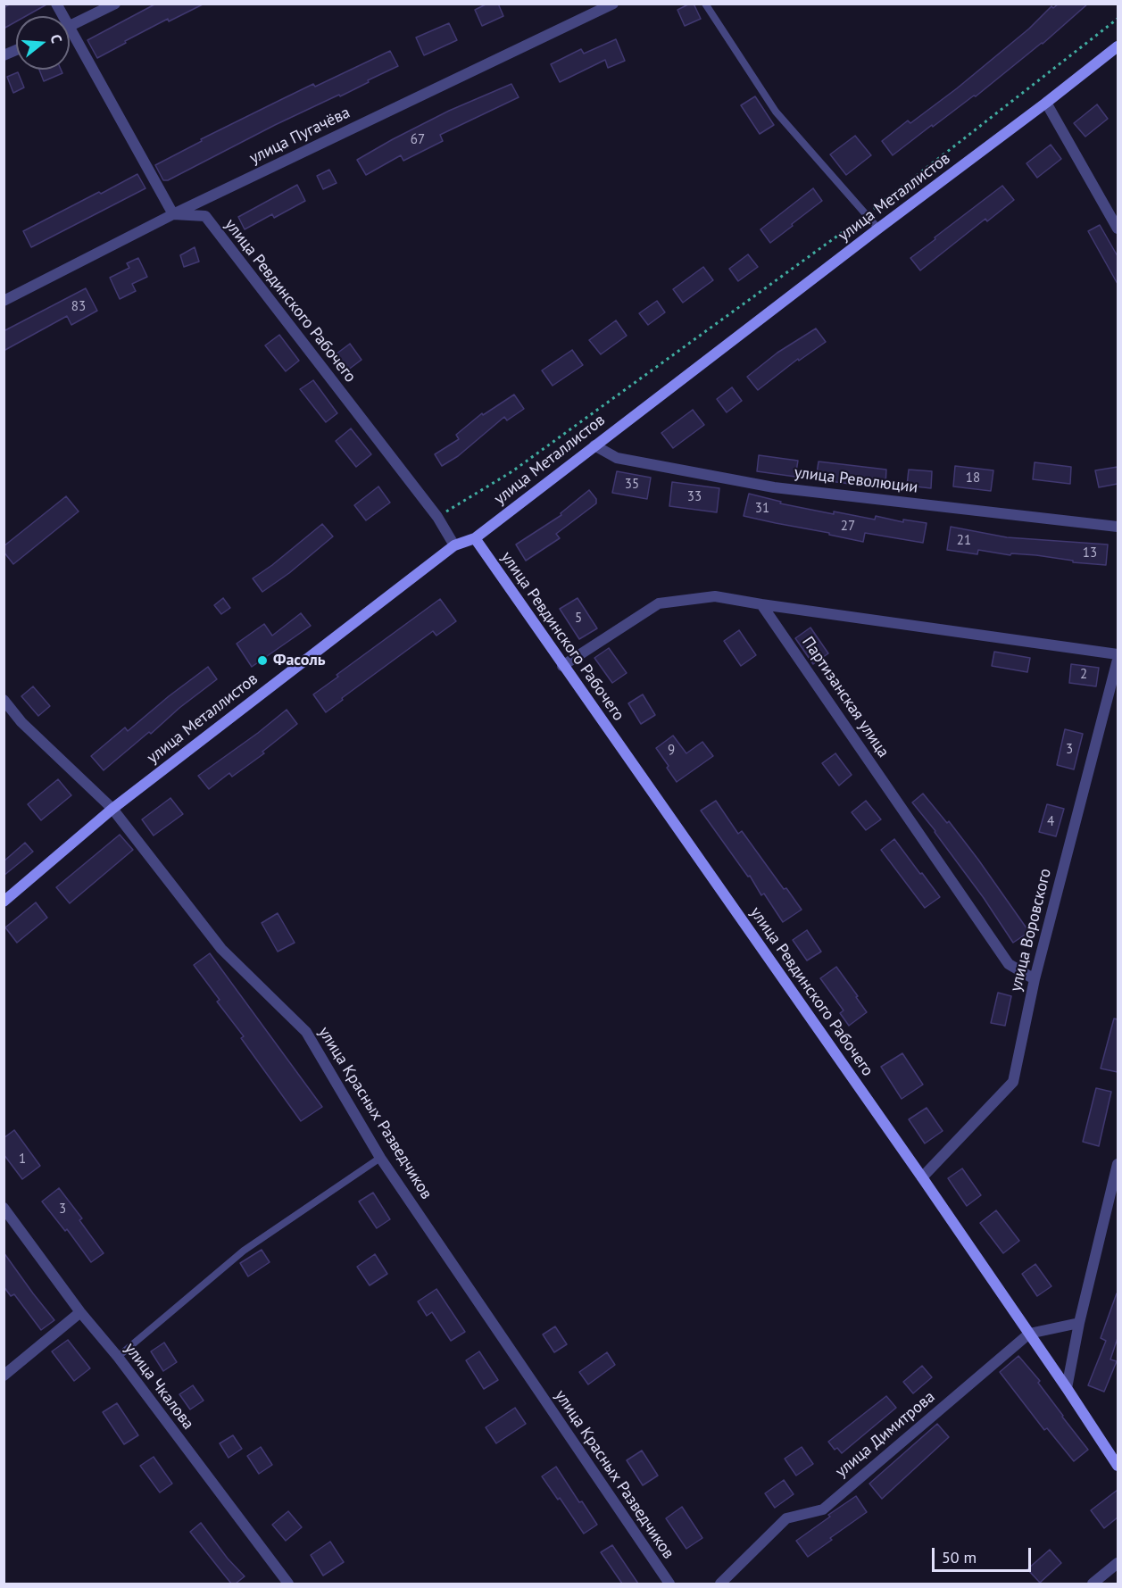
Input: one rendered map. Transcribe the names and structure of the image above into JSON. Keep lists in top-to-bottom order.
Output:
{
  "streets": {
    "street": [
      "улица Пугачёва",
      "улица Металлистов",
      "улица Ревдинского Рабочего",
      "улица Революции",
      "Партизанская улица",
      "улица Воровского",
      "улица Красных Разведчиков",
      "улица Чкалова",
      "улица Димитрова"
    ]
  },
  "crossings": [
    ["улица Пугачёва", "улица Ревдинского Рабочего"],
    ["улица Металлистов", "улица Ревдинского Рабочего"],
    ["улица Металлистов", "улица Революции"],
    ["улица Металлистов", "улица Красных Разведчиков"],
    ["улица Ревдинского Рабочего", "улица Воровского"],
    ["улица Ревдинского Рабочего", "улица Димитрова"],
    ["Партизанская улица", "улица Воровского"]
  ],
  "places": ["Фасоль"],
  "house_numbers": [
    "67",
    "83",
    "18",
    "35",
    "33",
    "31",
    "27",
    "21",
    "13",
    "5",
    "2",
    "3",
    "9",
    "4",
    "1",
    "3"
  ],
  "scale_bar": "50 m",
  "north": "right"
}
